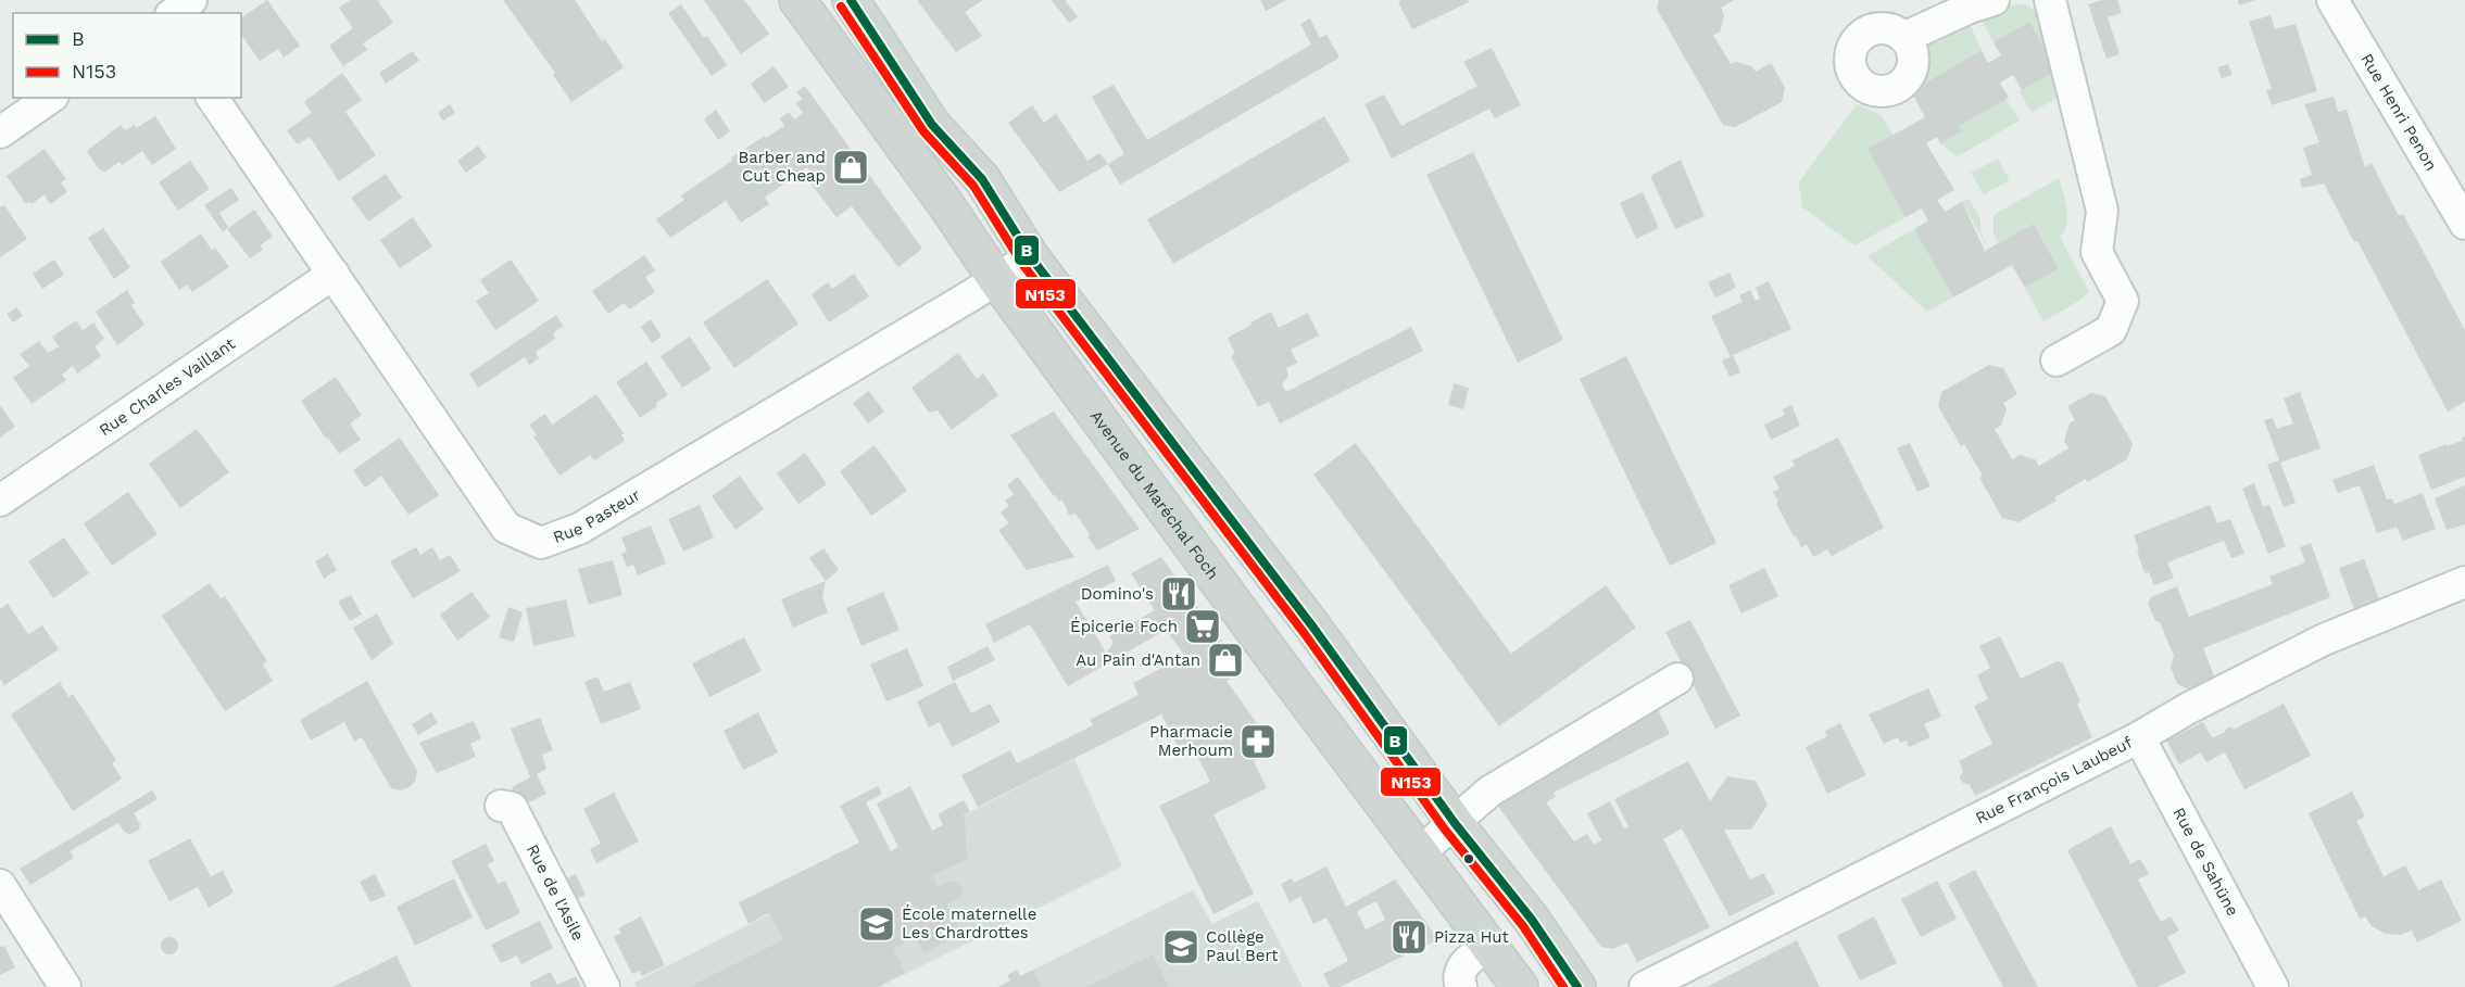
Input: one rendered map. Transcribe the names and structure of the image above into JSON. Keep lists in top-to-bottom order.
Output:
{
  "streets": {
    "main road": ["Avenue du Maréchal Foch"],
    "street": [
      "Rue Henri Penon",
      "Rue Charles Vaillant",
      "Rue Pasteur",
      "Rue François Laubeuf",
      "Rue de Sahüne",
      "Rue de l'Asile"
    ]
  },
  "crossings": [
    ["Rue Charles Vaillant", "Rue Pasteur"],
    ["Avenue du Maréchal Foch", "Rue Pasteur"],
    ["Rue François Laubeuf", "Rue de Sahüne"]
  ],
  "places": {
    "shop": ["Barber and Cut Cheap", "Au Pain d'Antan"],
    "restaurant": ["Domino's", "Pizza Hut"],
    "supermarket": ["Épicerie Foch"],
    "pharmacy": ["Pharmacie Merhoum"],
    "school or university": ["École maternelle Les Chardrottes", "Collège Paul Bert"]
  },
  "lines": ["transit line B", "transit line N153"],
  "legend": ["B", "N153"]
}
